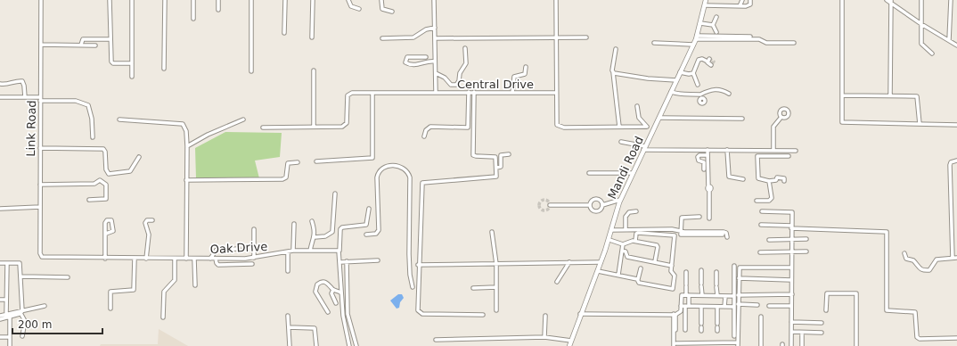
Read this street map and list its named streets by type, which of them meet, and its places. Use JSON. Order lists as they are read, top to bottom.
{
  "streets": {
    "street": [
      "Central Drive",
      "Link Road",
      "Mandi Road",
      "Oak Drive"
    ]
  },
  "crossings": [
    ["Link Road", "Oak Drive"]
  ],
  "scale_bar": "200 m"
}
